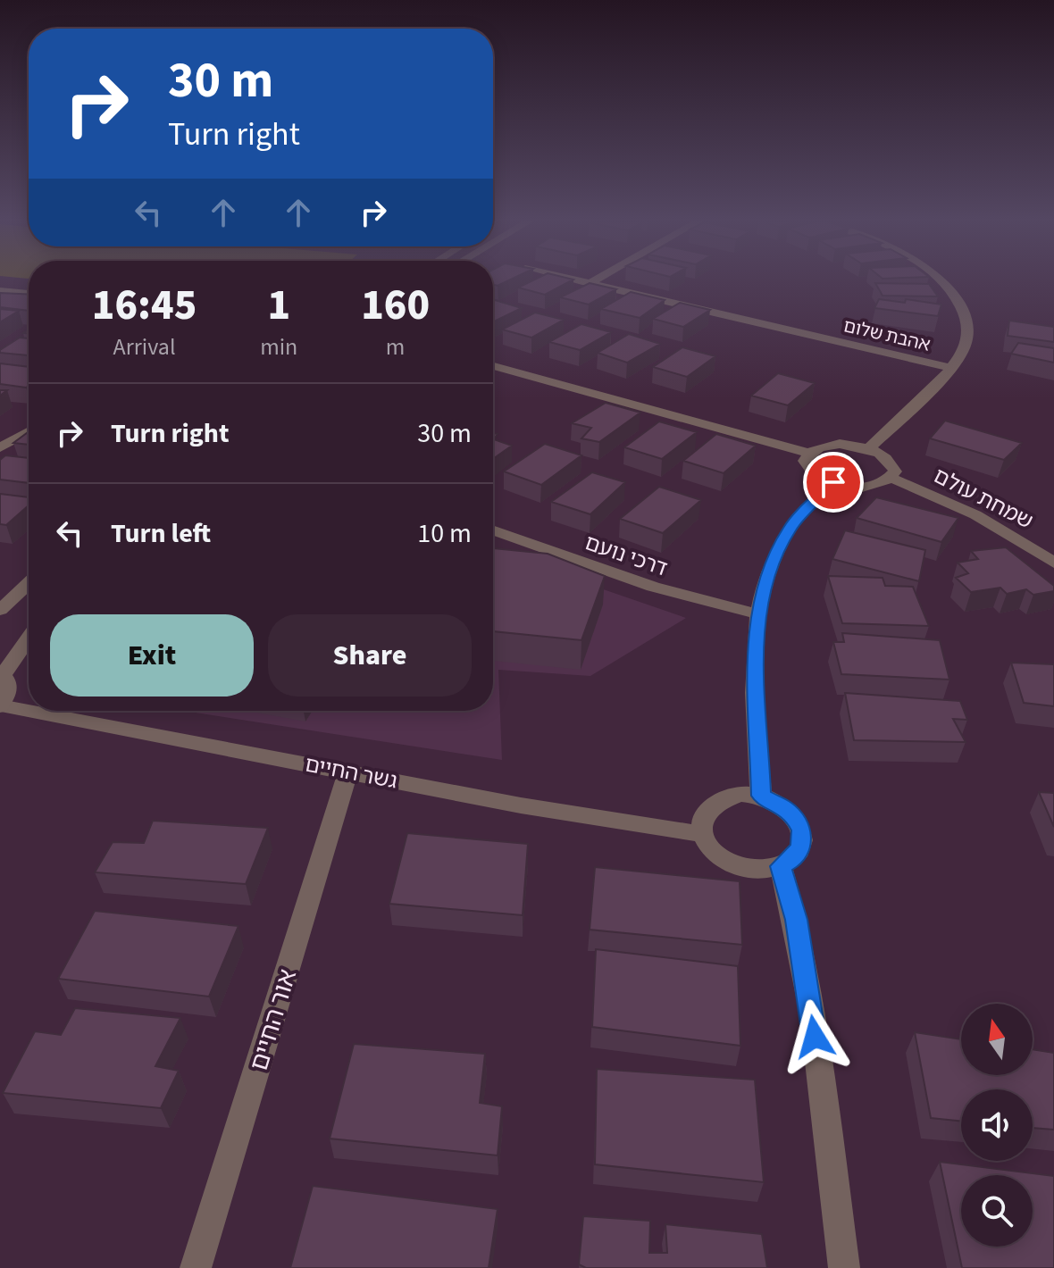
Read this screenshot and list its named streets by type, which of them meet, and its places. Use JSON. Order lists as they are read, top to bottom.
{
  "streets": {
    "street": [
      "אהבת שלום",
      "שמחת עולם",
      "דרכי נועם",
      "גשר החיים",
      "אור החיים"
    ]
  },
  "crossings": [
    ["גשר החיים", "אור החיים"]
  ],
  "north": "top",
  "page": {
    "turn": ["30 m", "Turn right"],
    "eta": [
      "16:45",
      "Arrival",
      "1",
      "min",
      "160",
      "m"
    ],
    "list": [
      {
        "name": "Turn right",
        "value": "30 m"
      },
      {
        "name": "Turn left",
        "value": "10 m"
      }
    ],
    "buttons": ["Exit", "Share"]
  }
}
